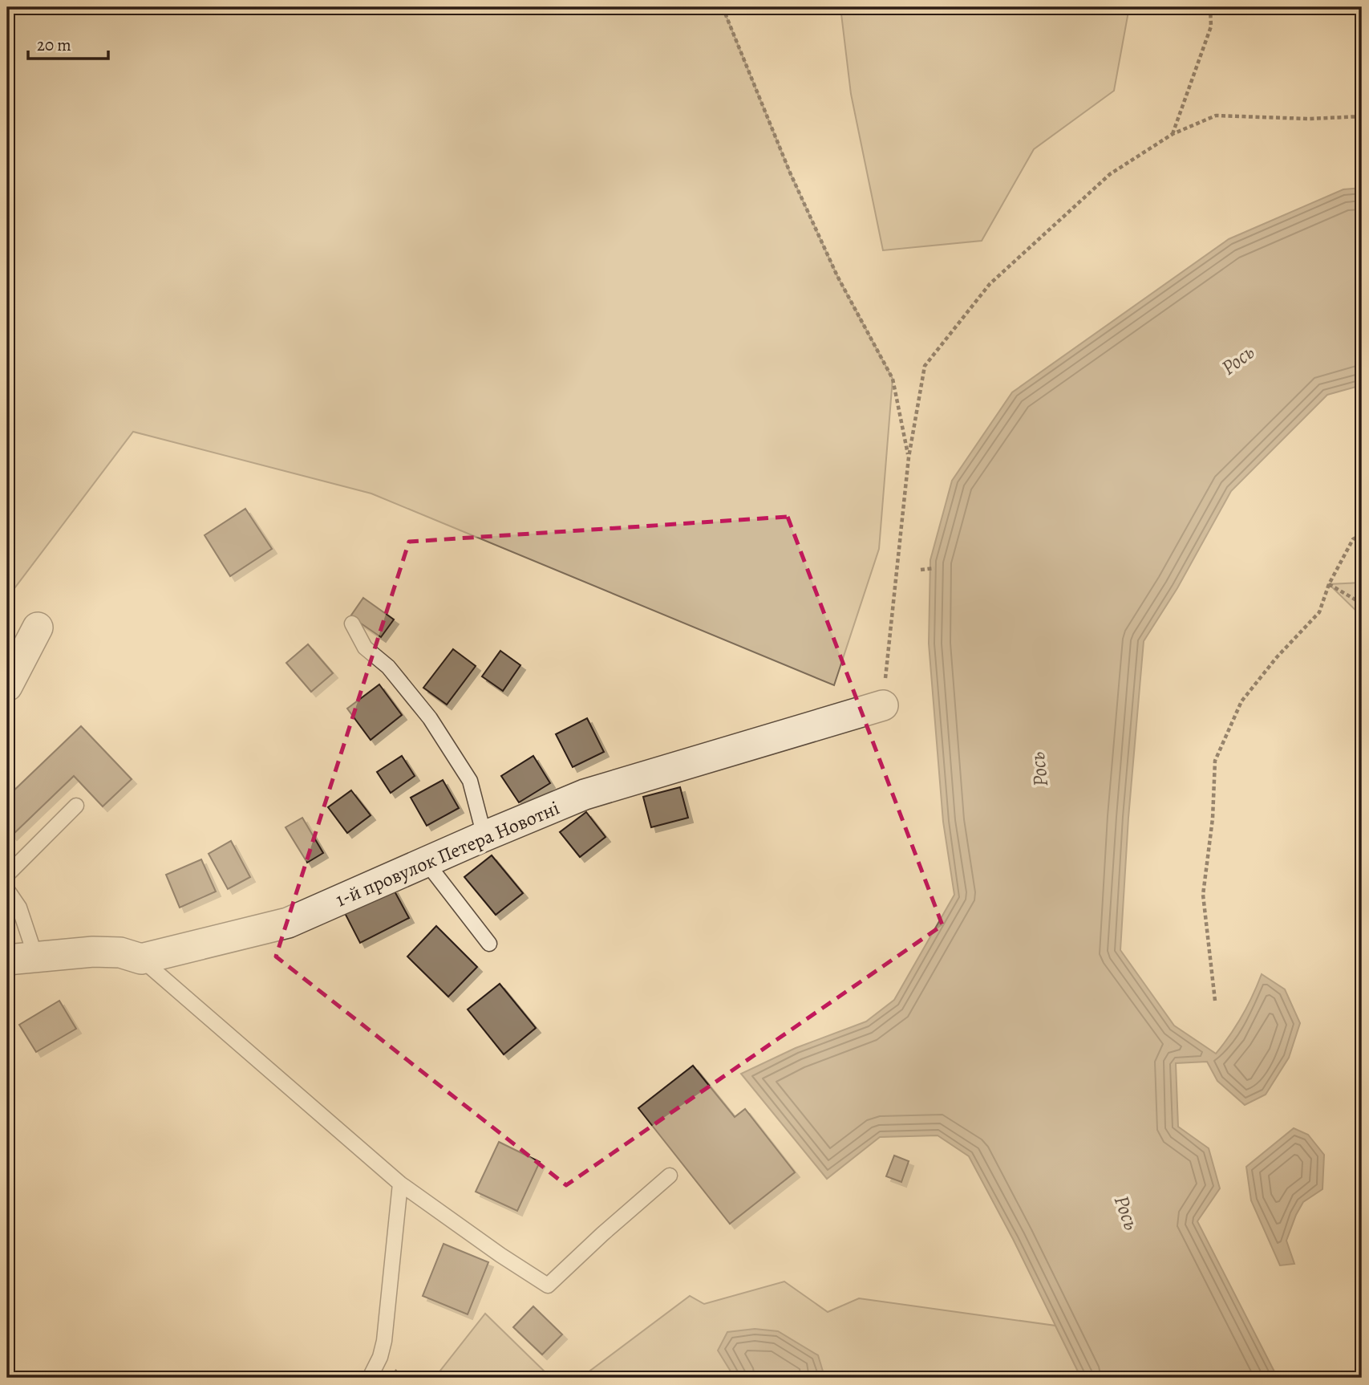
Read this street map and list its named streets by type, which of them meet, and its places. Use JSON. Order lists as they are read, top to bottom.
{
  "streets": {
    "street": ["1-й провулок Петера Новотні"]
  },
  "water": ["Рось"],
  "scale_bar": "20 m"
}
